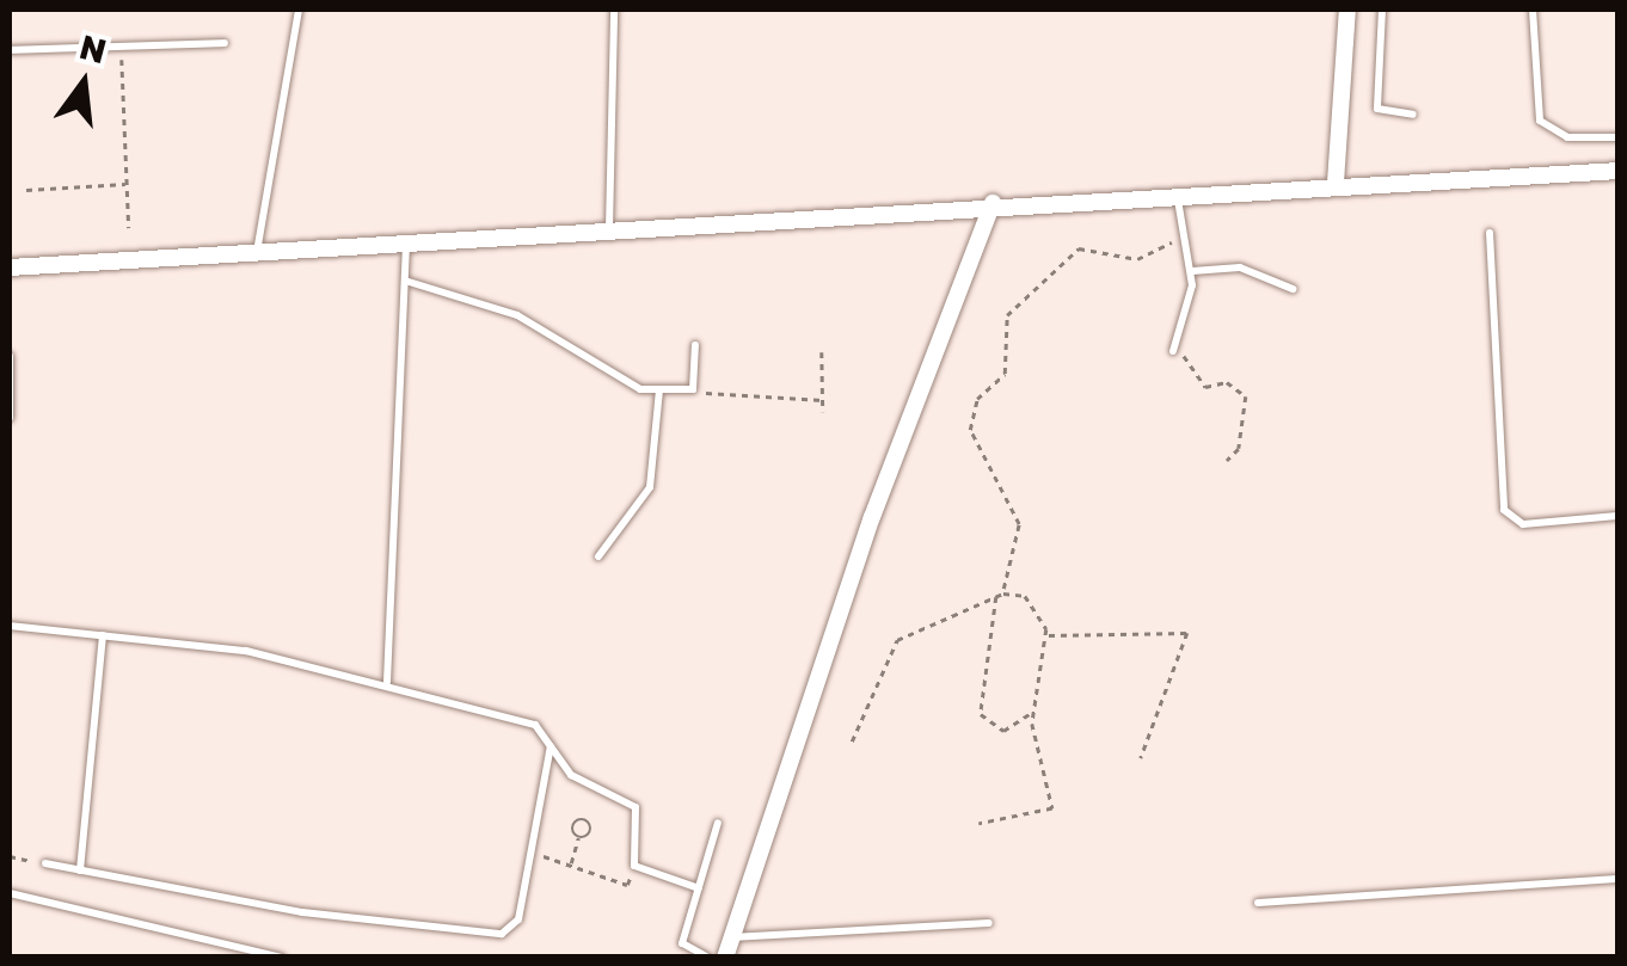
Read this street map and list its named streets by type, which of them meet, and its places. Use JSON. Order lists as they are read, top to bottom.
{
  "north": "top"
}
